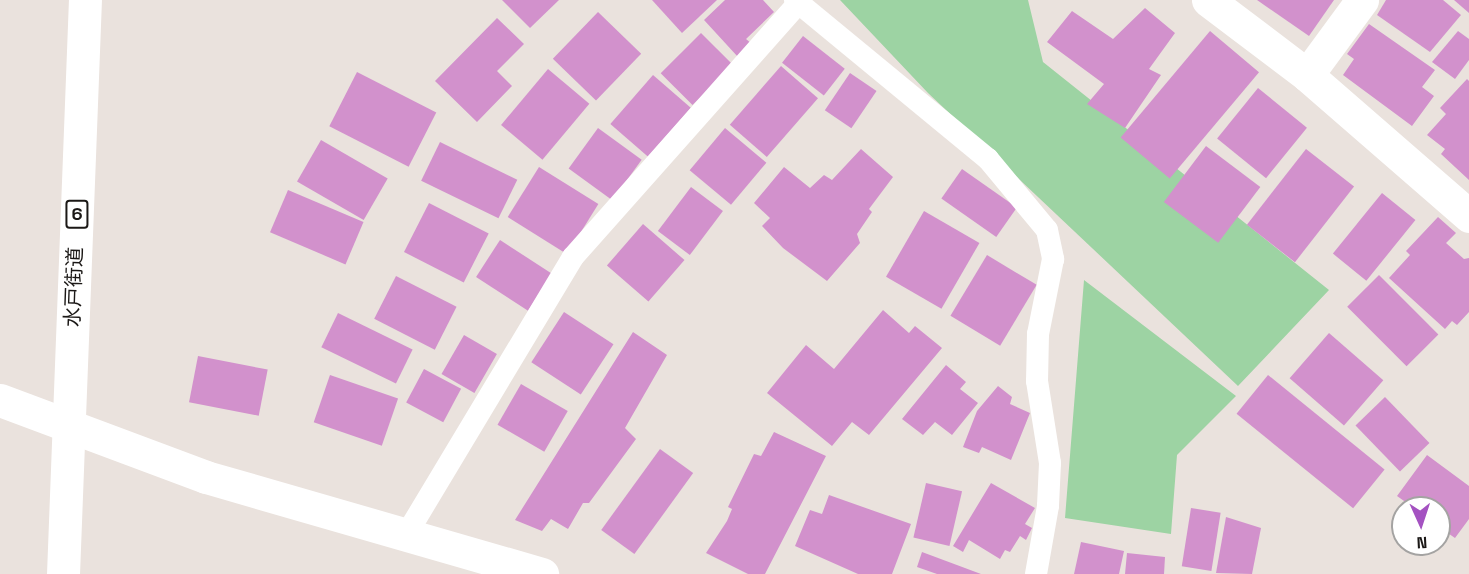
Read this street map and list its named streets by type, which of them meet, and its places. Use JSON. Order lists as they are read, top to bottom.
{
  "streets": {
    "main road": ["6", "水戸街道"]
  },
  "north": "bottom"
}
